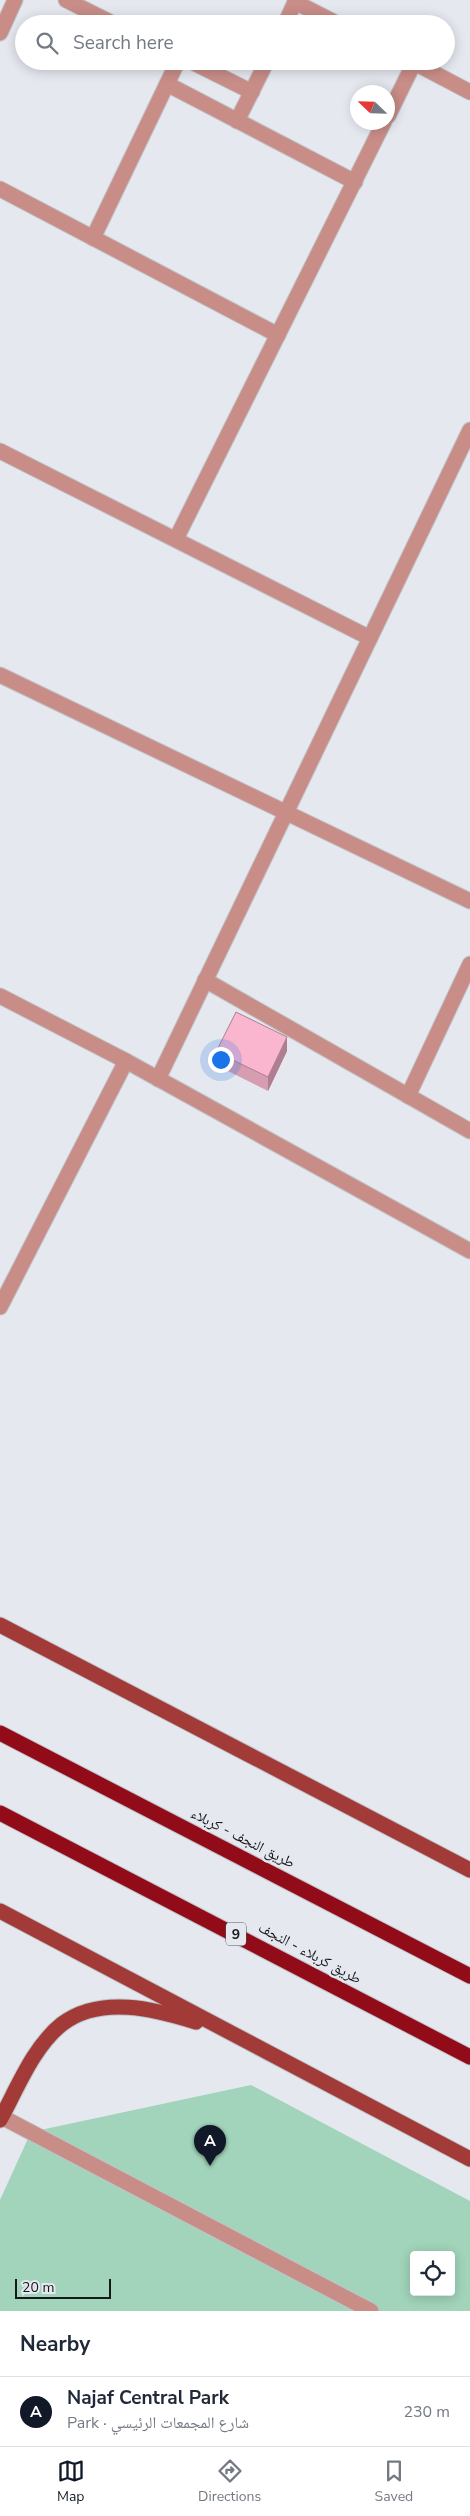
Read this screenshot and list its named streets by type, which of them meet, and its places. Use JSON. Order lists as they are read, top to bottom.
{
  "streets": {
    "highway": ["طريق النجف - کربلاء", "9", "طريق کربلاء - النجف"]
  },
  "scale_bar": "20 m",
  "north": "top left",
  "page": {
    "search": "Search here",
    "pins": "A",
    "scale": "20 m",
    "heading": "Nearby",
    "list": [
      {
        "mark": "A",
        "name": "Najaf Central Park",
        "note": "Park · شارع المجمعات الرئيسي",
        "value": "230 m"
      }
    ],
    "nav": ["Map", "Directions", "Saved"]
  }
}
